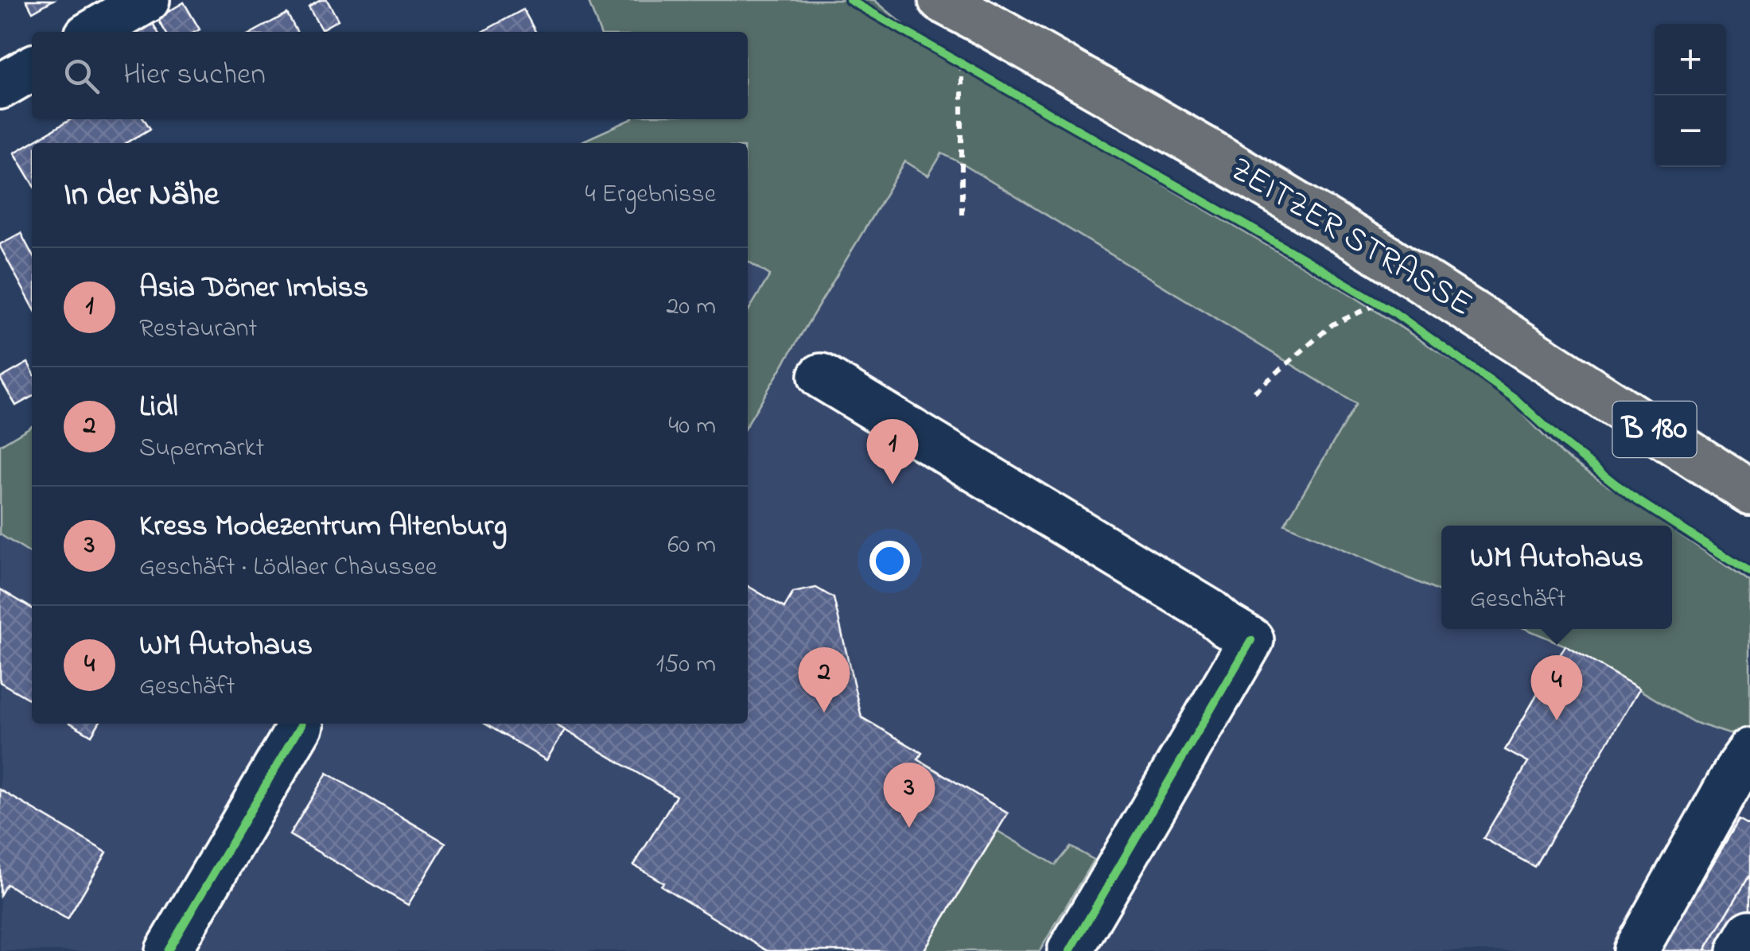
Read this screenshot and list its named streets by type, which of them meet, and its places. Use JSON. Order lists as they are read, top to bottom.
{
  "streets": {
    "main road": ["ZEITZER STRASSE", "B 180"]
  },
  "page": {
    "map_buttons": ["+", "−"],
    "search": "Hier suchen",
    "heading": ["In der Nähe", "4 Ergebnisse"],
    "list": [
      {
        "mark": "1",
        "name": "Asia Döner Imbiss",
        "note": "Restaurant",
        "value": "20 m"
      },
      {
        "mark": "2",
        "name": "Lidl",
        "note": "Supermarkt",
        "value": "40 m"
      },
      {
        "mark": "3",
        "name": "Kress Modezentrum Altenburg",
        "note": "Geschäft · Lödlaer Chaussee",
        "value": "60 m"
      },
      {
        "mark": "4",
        "name": "WM Autohaus",
        "note": "Geschäft",
        "value": "150 m"
      }
    ],
    "pins": [
      "1",
      "2",
      "4",
      "3"
    ],
    "popup": ["WM Autohaus", "Geschäft"]
  }
}
